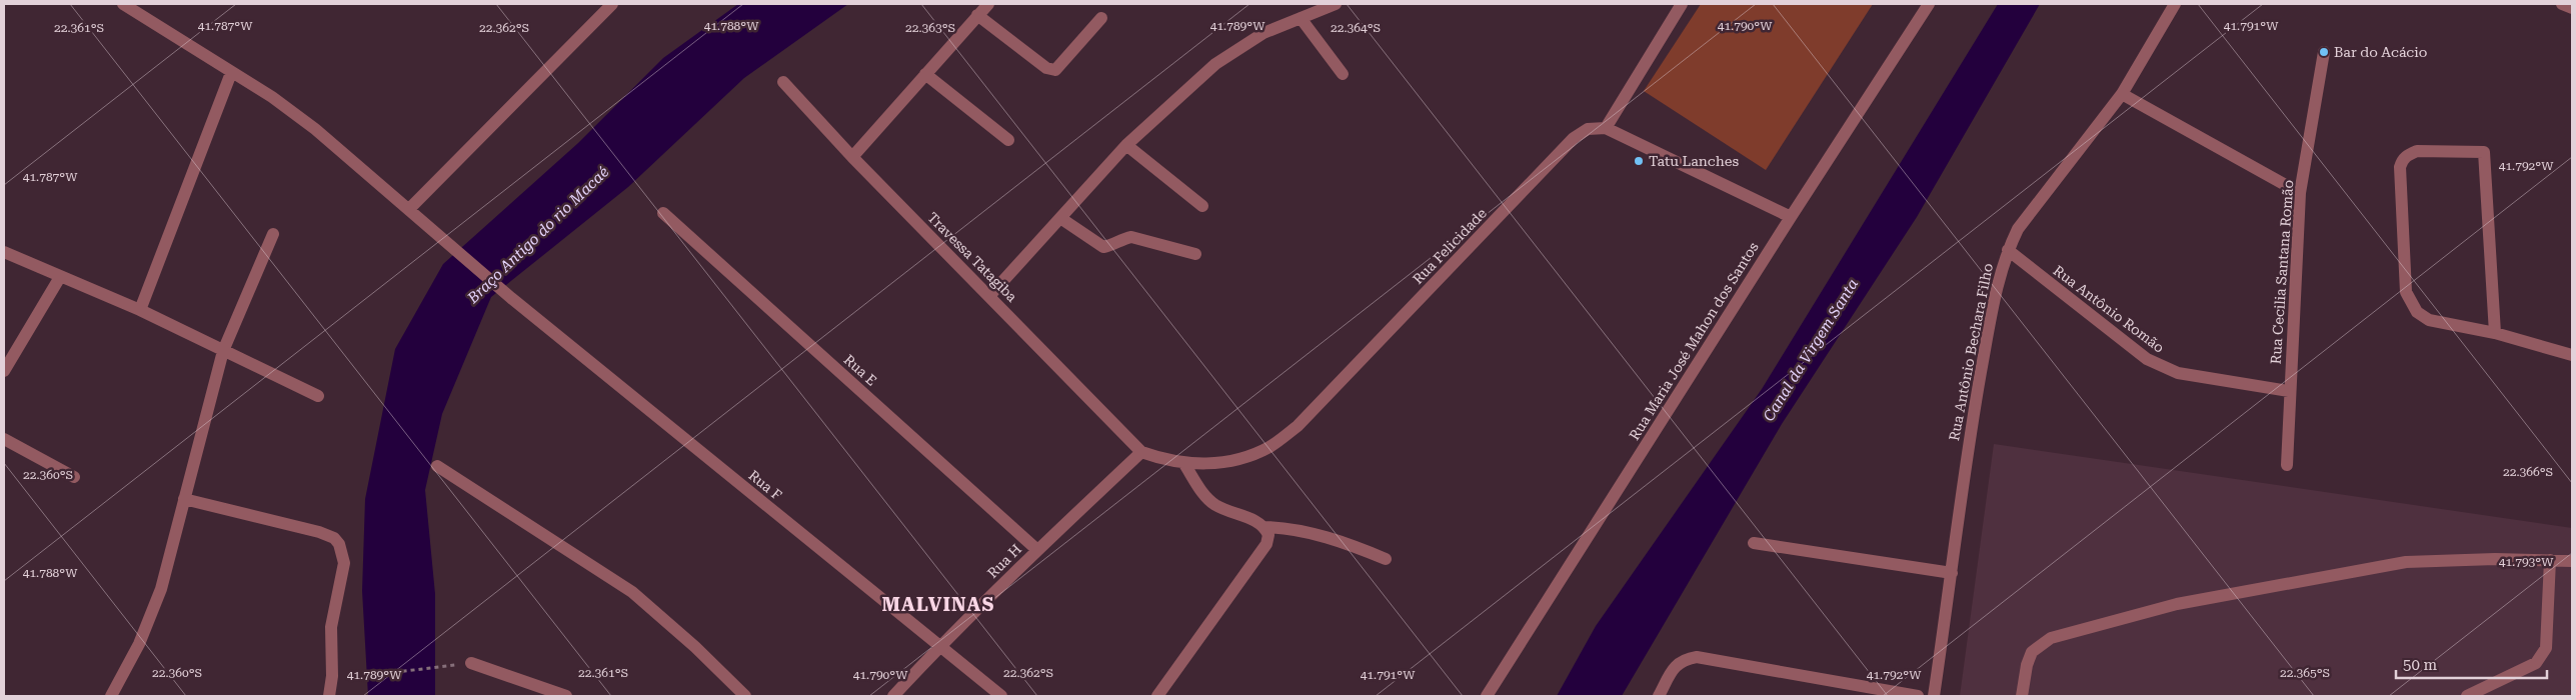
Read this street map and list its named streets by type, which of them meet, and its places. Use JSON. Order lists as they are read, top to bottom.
{
  "streets": {
    "street": [
      "Rua Felicidade",
      "Travessa Tatagiba",
      "Rua Cecilia Santana Romão",
      "Rua Antônio Romão",
      "Rua Maria José Mahon dos Santos",
      "Rua Antônio Bechara Filho",
      "Rua E",
      "Rua F",
      "Rua H"
    ]
  },
  "crossings": [
    ["Rua Felicidade", "Travessa Tatagiba"],
    ["Rua Felicidade", "Rua H"],
    ["Travessa Tatagiba", "Rua H"],
    ["Rua Cecilia Santana Romão", "Rua Antônio Romão"],
    ["Rua Antônio Romão", "Rua Antônio Bechara Filho"],
    ["Rua E", "Rua H"],
    ["Rua F", "Rua H"]
  ],
  "districts": ["MALVINAS"],
  "water": ["Braço Antigo do rio Macaé", "Canal da Virgem Santa"],
  "places": ["Bar do Acácio", "Tatu Lanches"],
  "scale_bar": "50 m",
  "coordinates": [
    "41.787°W",
    "41.788°W",
    "41.789°W",
    "41.790°W",
    "41.791°W",
    "22.361°S",
    "22.362°S",
    "22.363°S",
    "22.364°S",
    "41.792°W",
    "22.366°S",
    "22.360°S",
    "41.793°W",
    "22.365°S"
  ]
}
